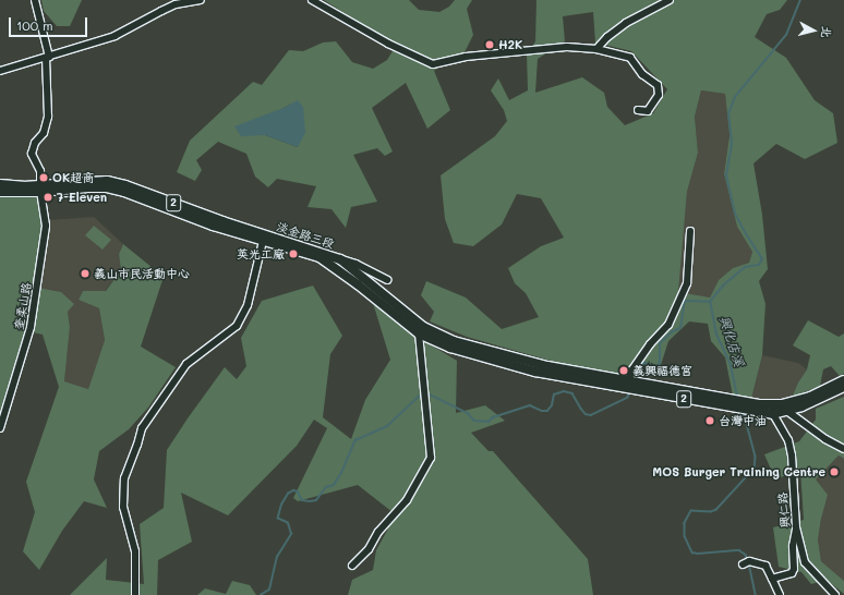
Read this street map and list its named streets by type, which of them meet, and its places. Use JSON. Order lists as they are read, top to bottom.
{
  "streets": {
    "main road": ["2", "淡金路三段"],
    "street": ["奎柔山路", "興仁路"]
  },
  "crossings": [
    ["2", "淡金路三段"],
    ["2", "興仁路"],
    ["淡金路三段", "奎柔山路"],
    ["淡金路三段", "興仁路"]
  ],
  "water": ["興化店溪"],
  "places": [
    "H2K",
    "OK超商",
    "7-Eleven",
    "英光工廠",
    "義山市民活動中心",
    "義興福德宮",
    "台灣中油",
    "MOS Burger Training Centre"
  ],
  "scale_bar": "100 m",
  "north": "right"
}
